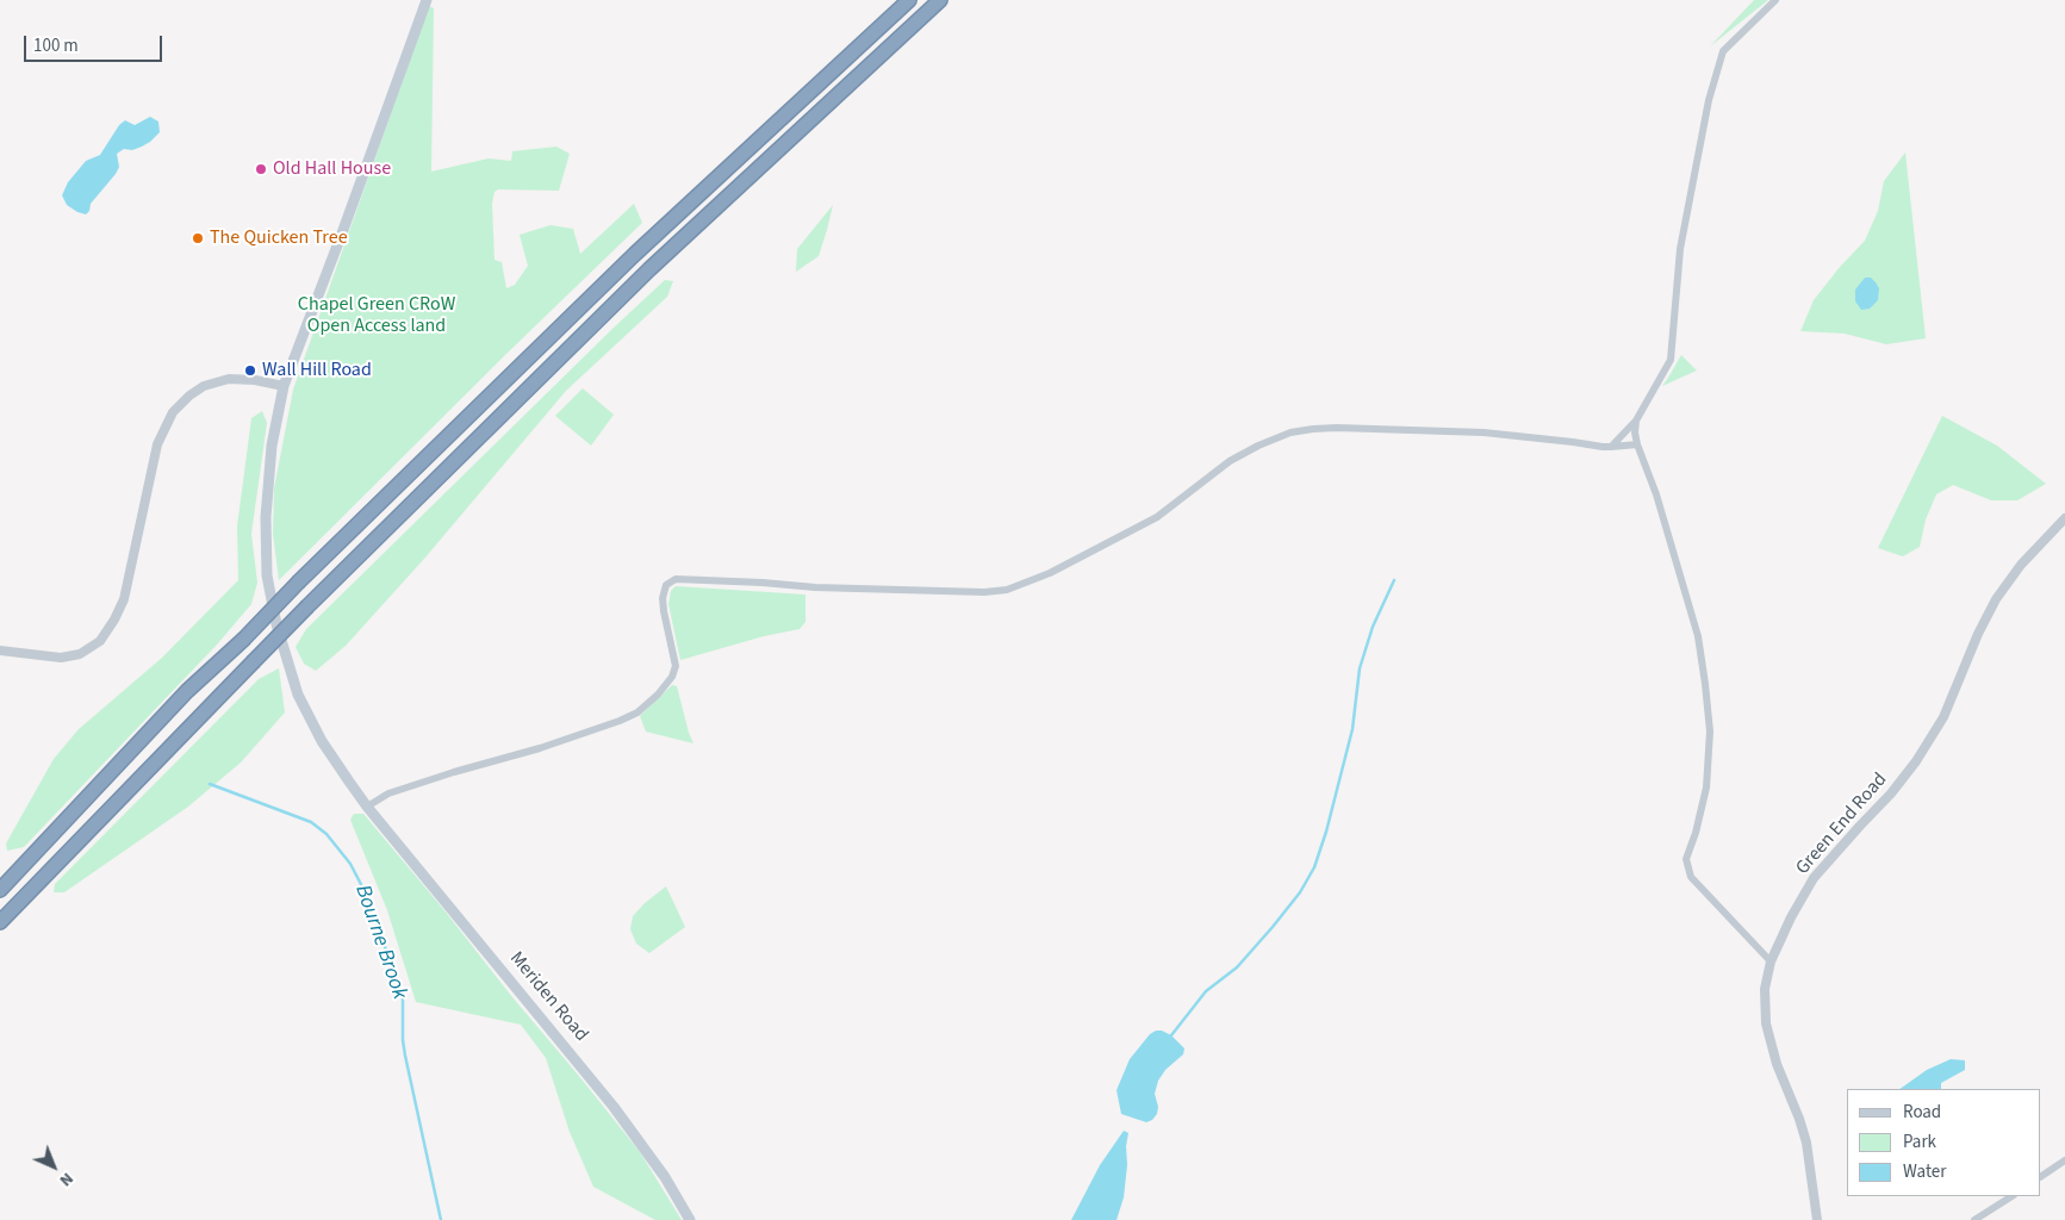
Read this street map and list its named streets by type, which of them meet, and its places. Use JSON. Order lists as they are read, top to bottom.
{
  "streets": {
    "main road": ["Meriden Road"],
    "street": ["Green End Road"]
  },
  "water": ["Bourne Brook"],
  "parks": ["Chapel Green CRoW Open Access land"],
  "places": ["Old Hall House", "The Quicken Tree", "Wall Hill Road"],
  "legend": ["Road", "Park", "Water"],
  "scale_bar": "100 m",
  "north": "bottom right"
}
